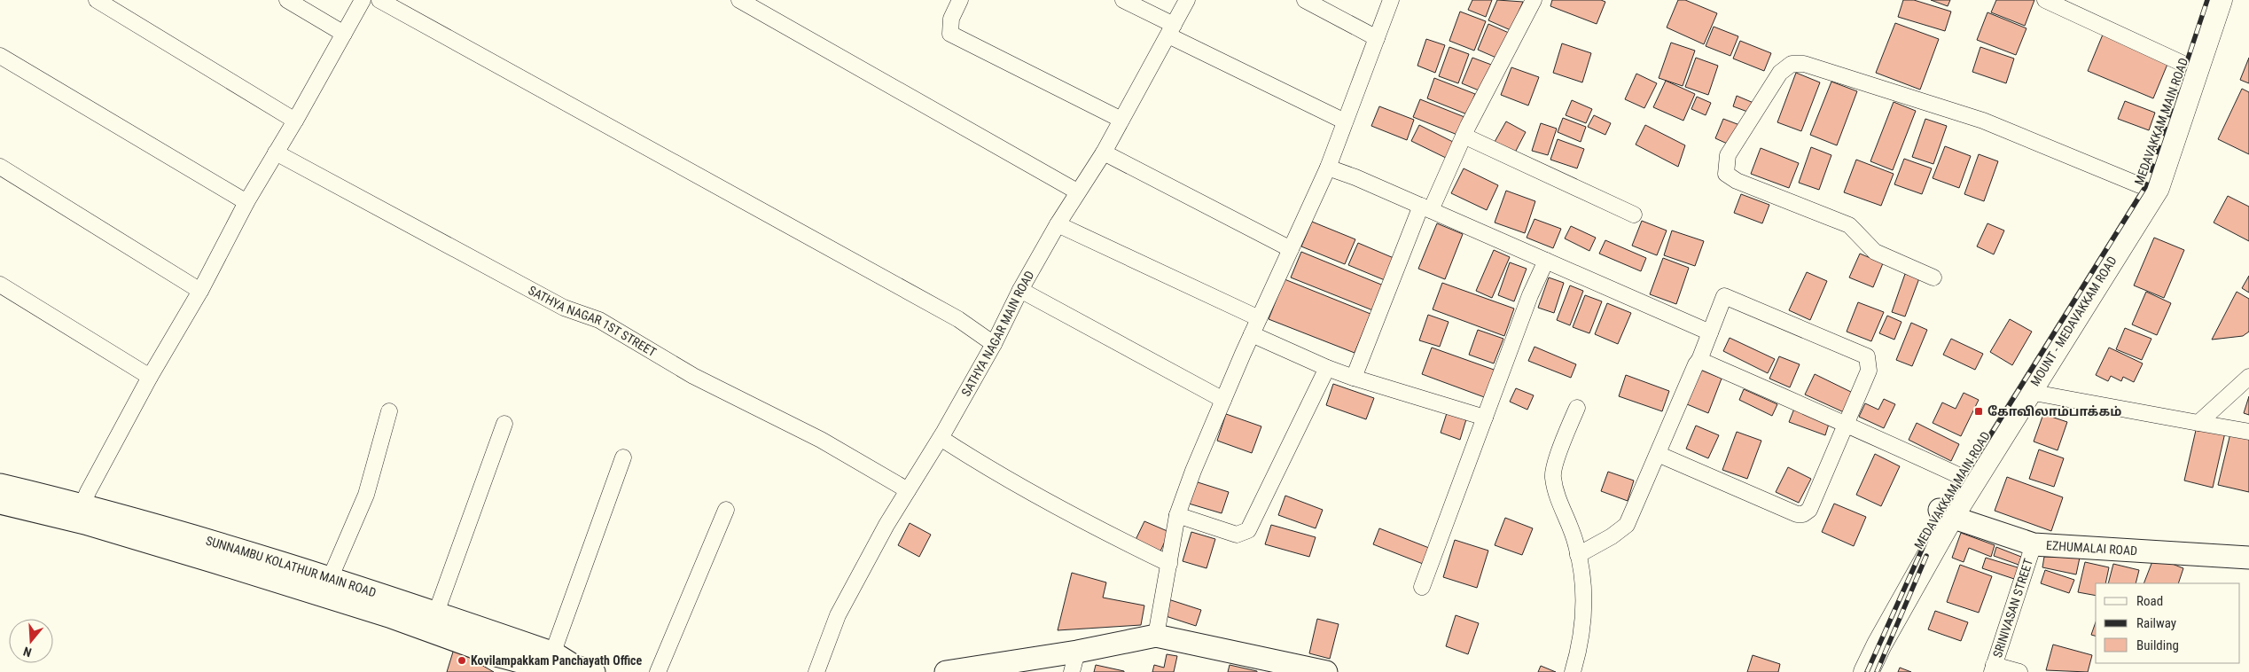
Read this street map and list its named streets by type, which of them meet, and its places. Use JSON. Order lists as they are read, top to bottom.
{
  "streets": {
    "main road": ["MEDAVAKKAM MAIN ROAD", "MOUNT - MEDAVAKKAM ROAD"],
    "street": [
      "SATHYA NAGAR 1ST STREET",
      "SATHYA NAGAR MAIN ROAD",
      "EZHUMALAI ROAD",
      "SUNNAMBU KOLATHUR MAIN ROAD",
      "SRINIVASAN STREET"
    ]
  },
  "crossings": [
    ["MEDAVAKKAM MAIN ROAD", "MOUNT - MEDAVAKKAM ROAD"],
    ["MEDAVAKKAM MAIN ROAD", "EZHUMALAI ROAD"],
    ["SATHYA NAGAR 1ST STREET", "SATHYA NAGAR MAIN ROAD"],
    ["MOUNT - MEDAVAKKAM ROAD", "EZHUMALAI ROAD"],
    ["EZHUMALAI ROAD", "SRINIVASAN STREET"]
  ],
  "places": {
    "transit": ["கோவிலாம்பாக்கம்"],
    "other": ["Kovilampakkam Panchayath Office"]
  },
  "legend": ["Road", "Railway", "Building"],
  "north": "bottom"
}
